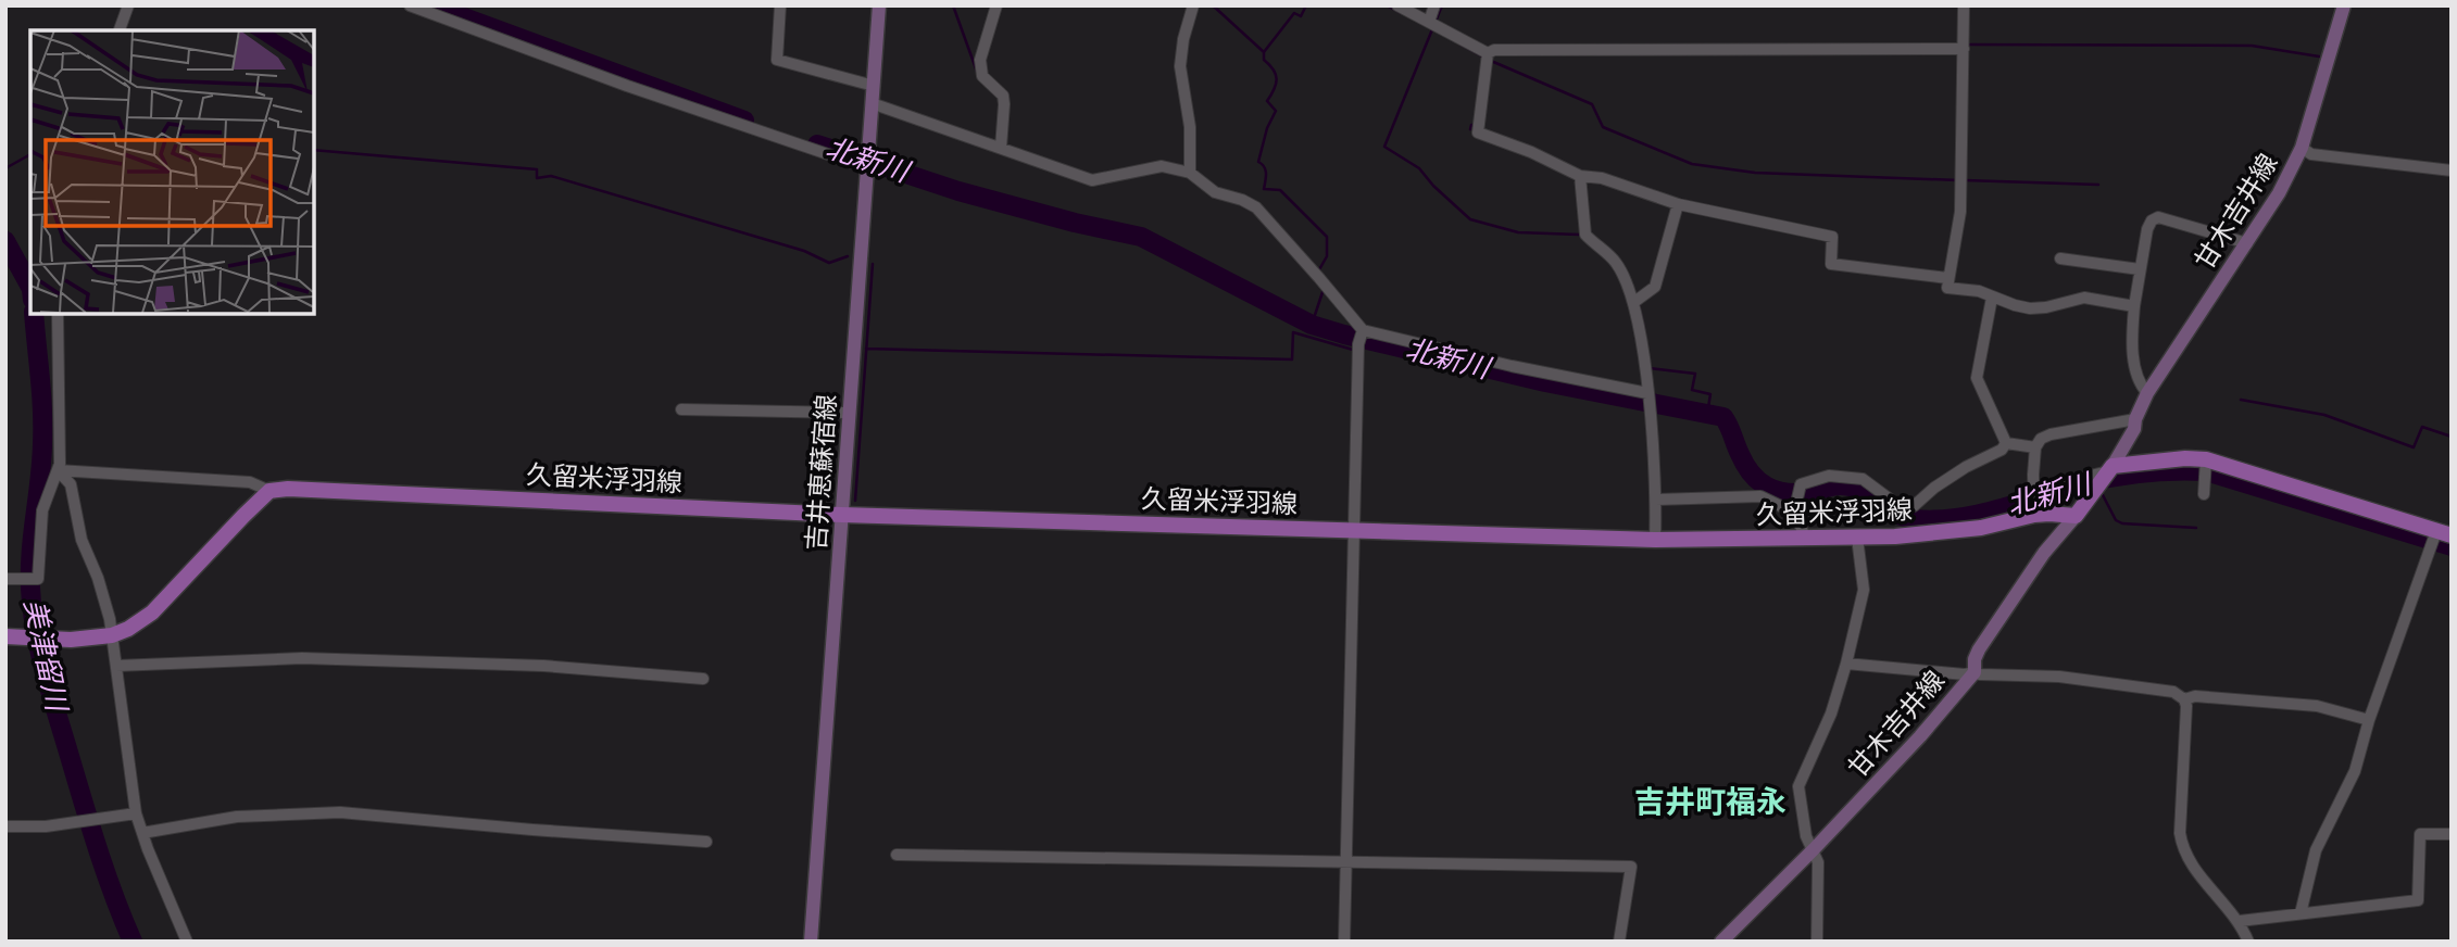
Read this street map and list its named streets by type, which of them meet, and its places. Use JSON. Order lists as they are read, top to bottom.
{
  "streets": {
    "main road": ["甘木吉井線", "吉井恵蘇宿線", "久留米浮羽線"]
  },
  "crossings": [
    ["甘木吉井線", "久留米浮羽線"],
    ["吉井恵蘇宿線", "久留米浮羽線"]
  ],
  "districts": ["吉井町福永"],
  "water": ["北新川", "美津留川"]
}
